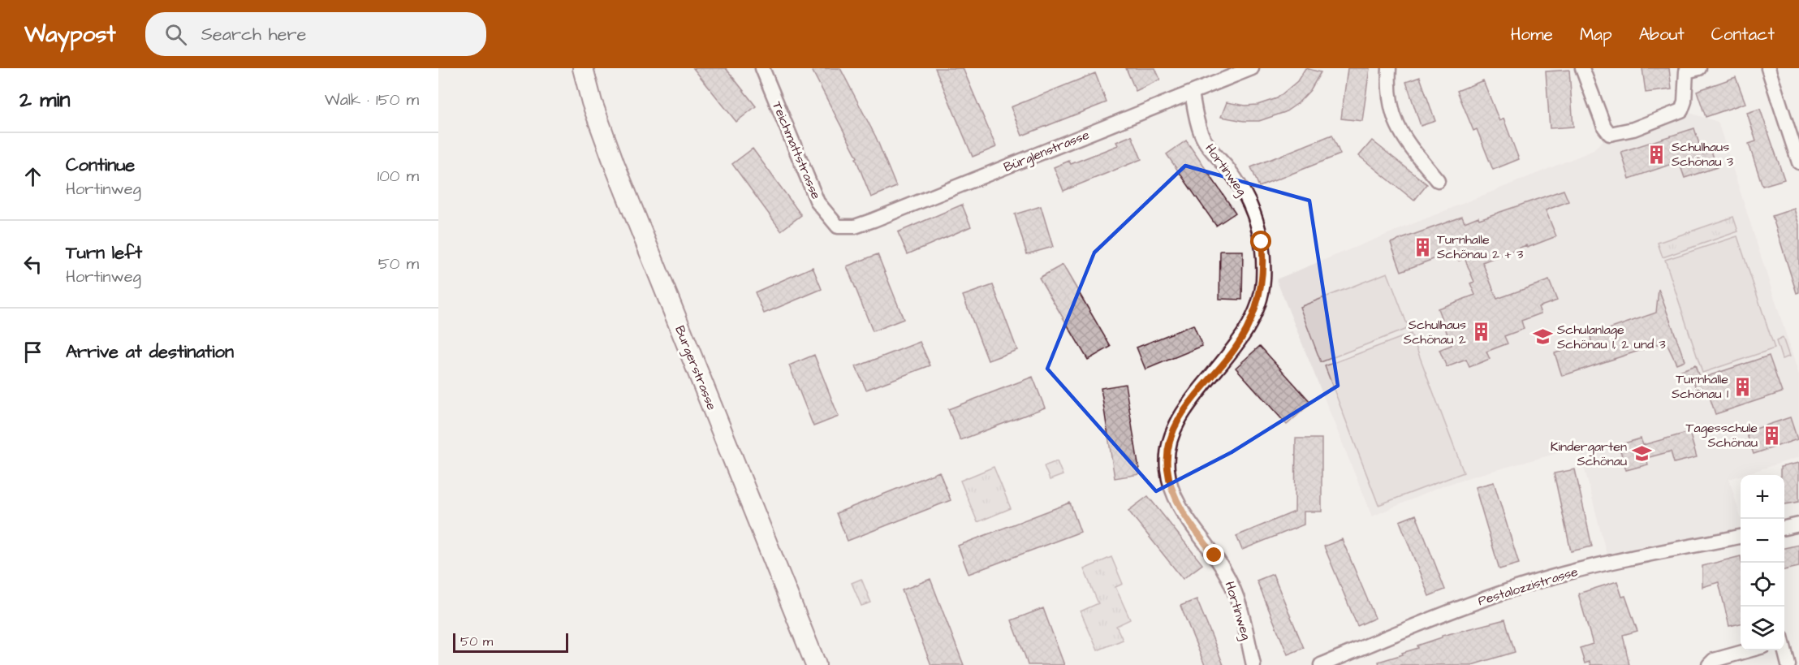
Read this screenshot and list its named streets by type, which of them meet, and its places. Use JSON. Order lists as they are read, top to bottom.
{
  "streets": {
    "main road": ["Burgerstrasse"],
    "street": [
      "Teichmattstrasse",
      "Bürglenstrasse",
      "Hortinweg",
      "Pestalozzistrasse"
    ]
  },
  "crossings": [
    ["Teichmattstrasse", "Bürglenstrasse"],
    ["Bürglenstrasse", "Hortinweg"]
  ],
  "places": {
    "building": [
      "Schulhaus Schönau 3",
      "Turnhalle Schönau 2 + 3",
      "Schulhaus Schönau 2",
      "Turnhalle Schönau 1",
      "Tagesschule Schönau"
    ],
    "school or university": ["Schulanlage Schönau 1, 2 und 3", "Kindergarten Schönau"]
  },
  "scale_bar": "50 m",
  "page": {
    "header": "Waypost",
    "search": "Search here",
    "nav": [
      "Home",
      "Map",
      "About",
      "Contact"
    ],
    "heading": ["2 min", "Walk · 150 m"],
    "list": [
      ["Continue", "Hortinweg", "100 m"],
      ["Turn left", "Hortinweg", "50 m"],
      "Arrive at destination"
    ],
    "map_buttons": ["+", "−"],
    "scale": "50 m"
  }
}
